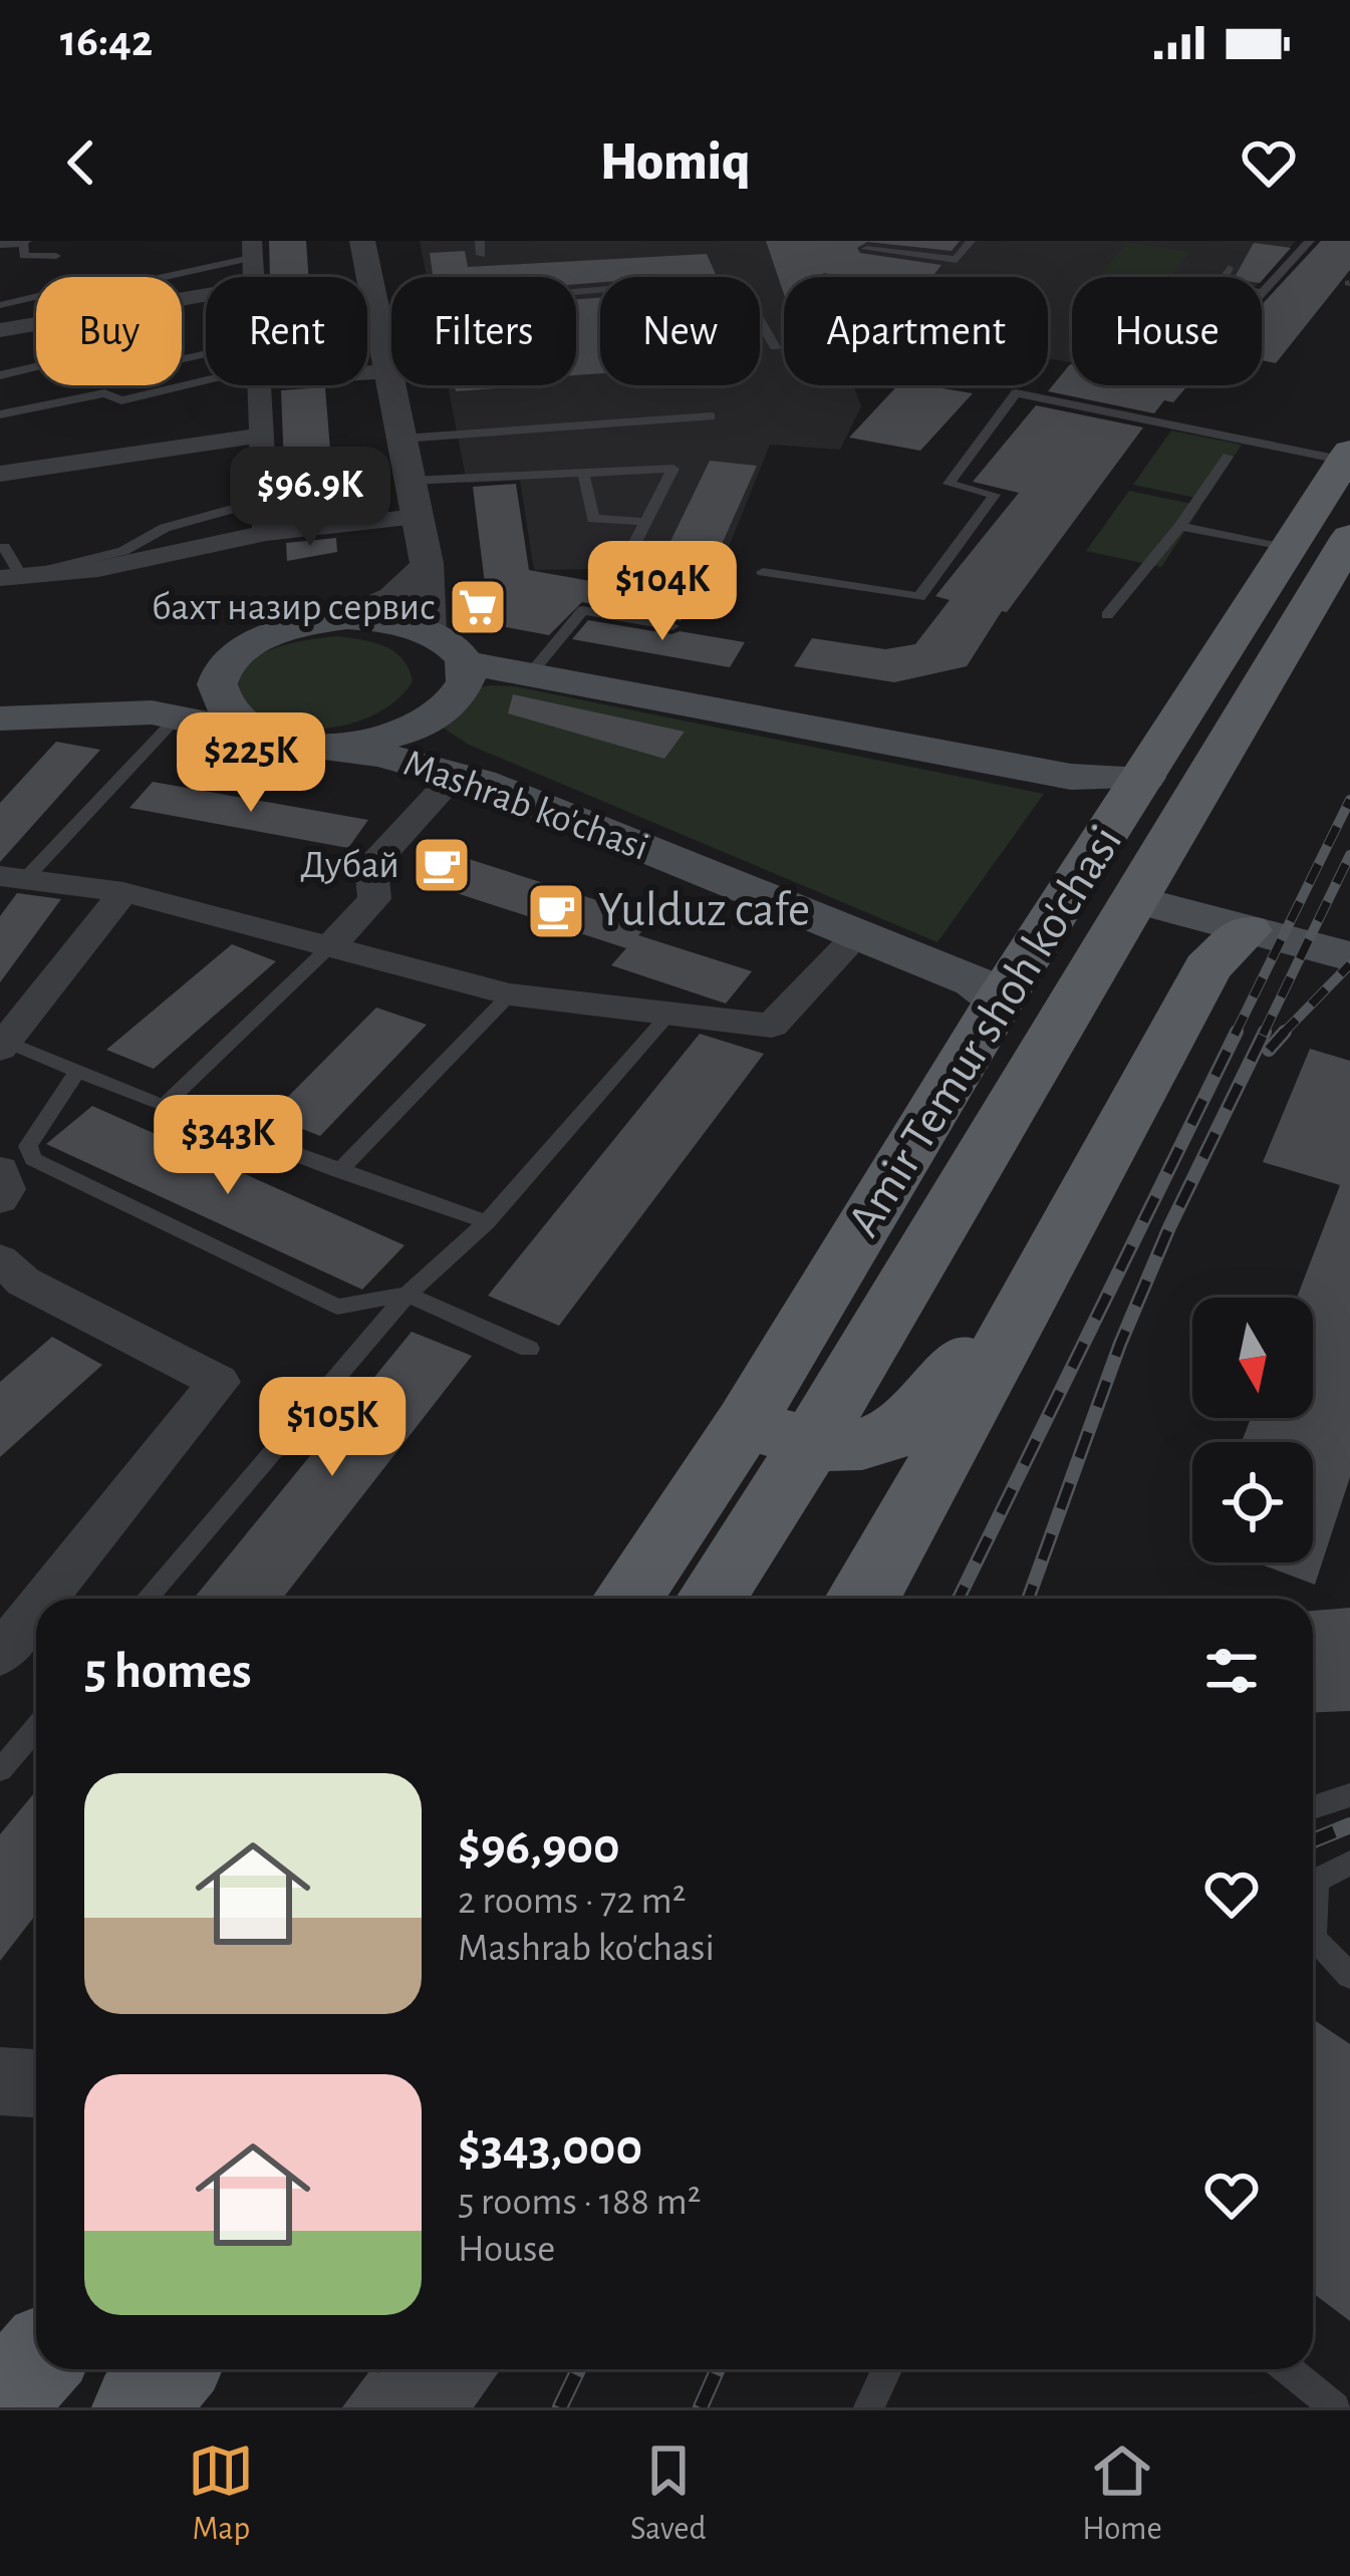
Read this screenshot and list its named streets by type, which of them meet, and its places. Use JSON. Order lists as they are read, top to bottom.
{
  "streets": {
    "main road": ["Mashrab ko'chasi", "Amir Temur shoh ko'chasi"]
  },
  "crossings": [
    ["Mashrab ko'chasi", "Amir Temur shoh ko'chasi"]
  ],
  "places": {
    "supermarket": ["бахт назир сервис"],
    "cafe": ["Дубай", "Yulduz cafe"]
  },
  "north": "bottom",
  "page": {
    "status": "16:42",
    "header": "Homiq",
    "chip": [
      "Buy",
      "Rent",
      "Filters",
      "New",
      "Apartment",
      "House"
    ],
    "price": [
      "$96.9K",
      "$104K",
      "$225K",
      "$343K",
      "$105K"
    ],
    "heading": "5 homes",
    "list": [
      {
        "name": "$96,900",
        "note": "2 rooms · 72 m² · Mashrab ko'chasi"
      },
      {
        "name": "$343,000",
        "note": "5 rooms · 188 m² · House"
      }
    ],
    "tabs": ["Map", "Saved", "Home"]
  }
}
